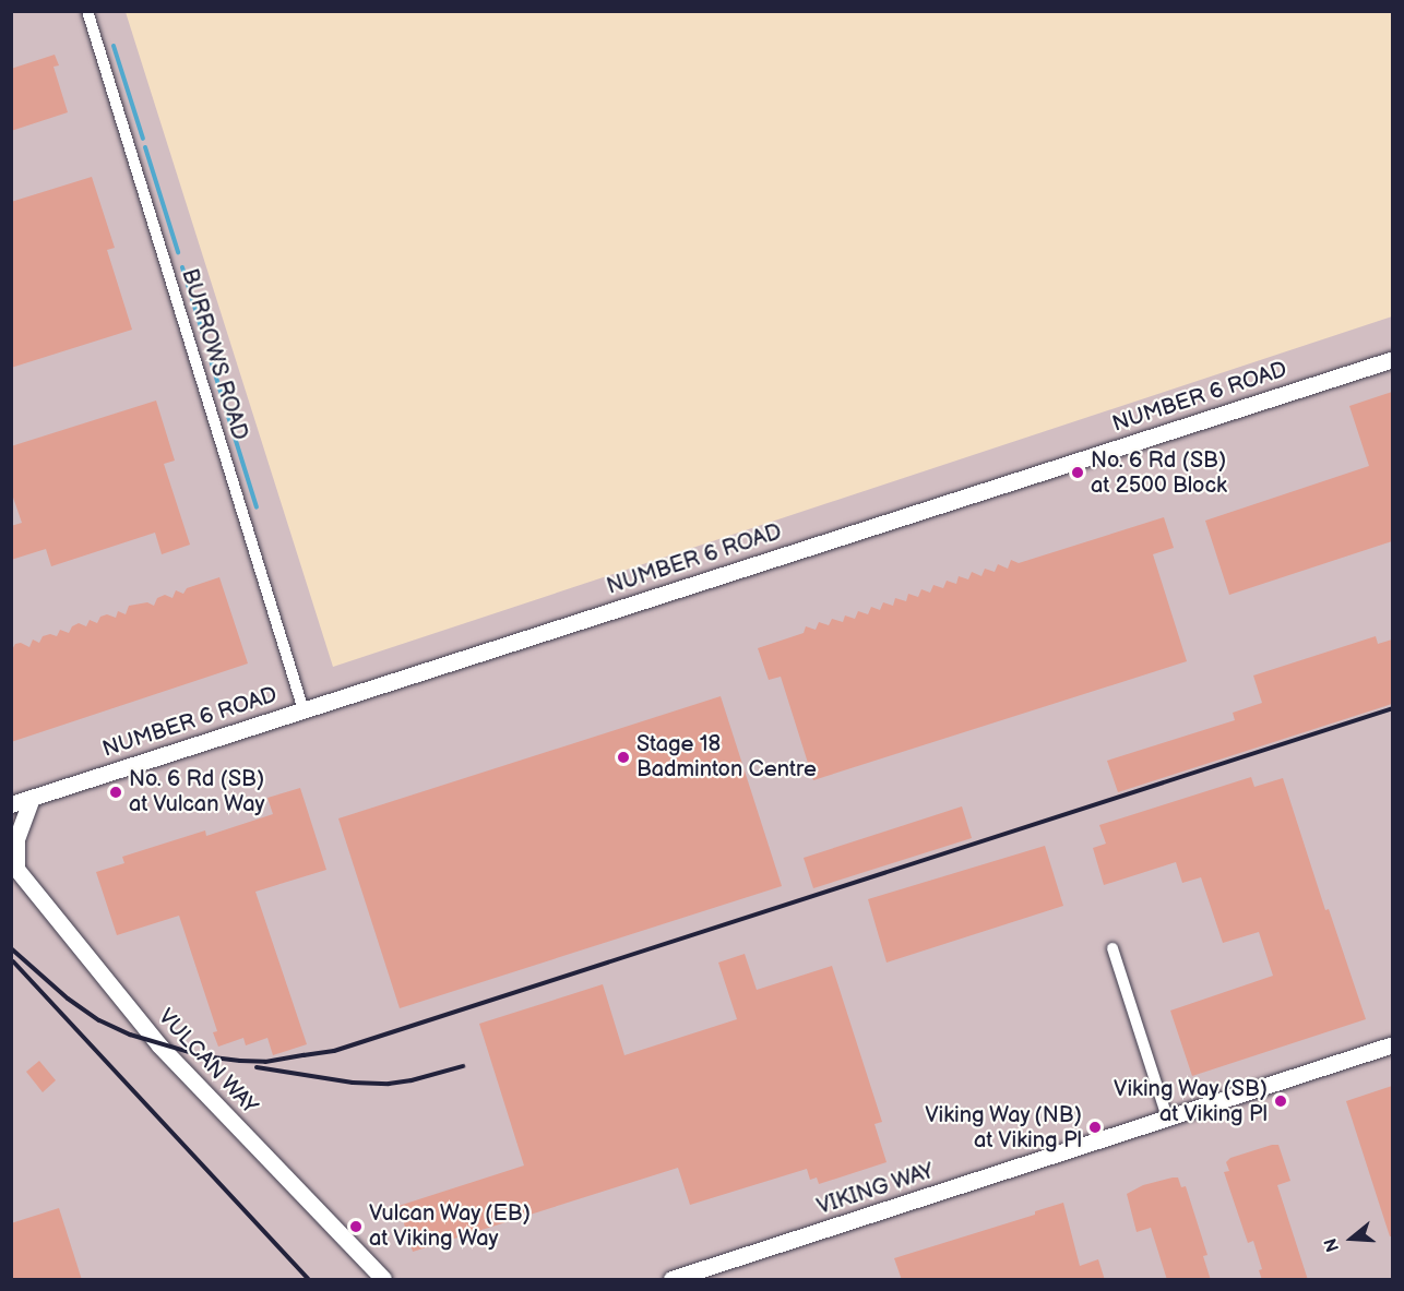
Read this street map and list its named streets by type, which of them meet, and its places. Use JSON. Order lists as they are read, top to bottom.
{
  "streets": {
    "street": [
      "BURROWS ROAD",
      "NUMBER 6 ROAD",
      "VULCAN WAY",
      "VIKING WAY"
    ]
  },
  "crossings": [
    ["BURROWS ROAD", "NUMBER 6 ROAD"]
  ],
  "places": [
    "No. 6 Rd (SB) at 2500 Block",
    "Stage 18 Badminton Centre",
    "No. 6 Rd (SB) at Vulcan Way",
    "Viking Way (SB) at Viking Pl",
    "Viking Way (NB) at Viking Pl",
    "Vulcan Way (EB) at Viking Way"
  ],
  "north": "left"
}
